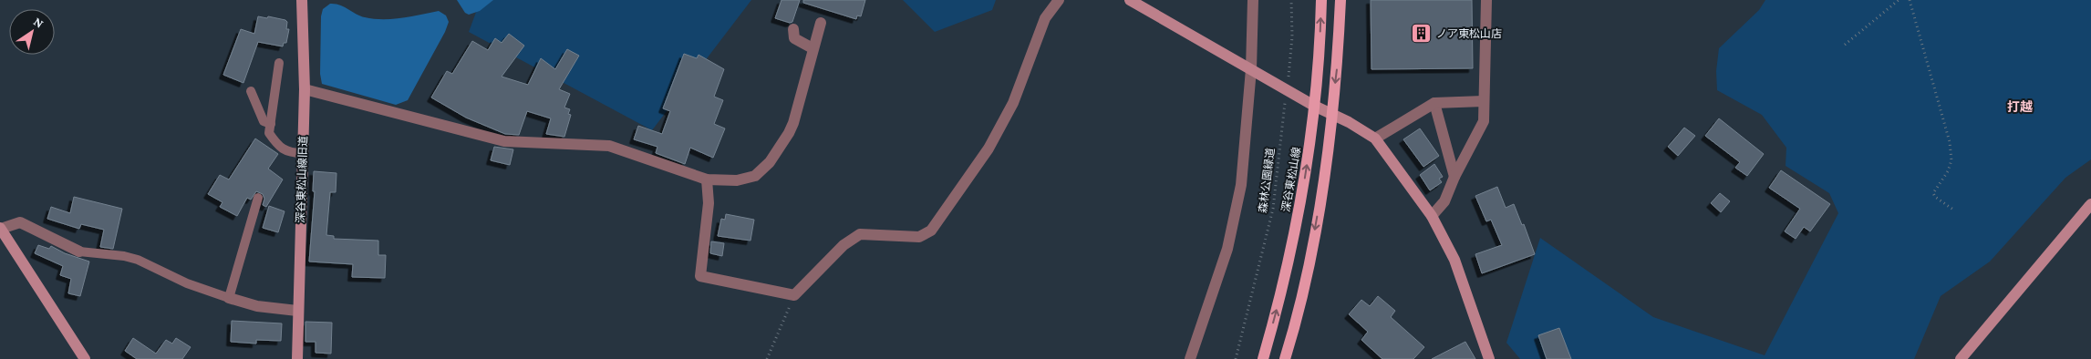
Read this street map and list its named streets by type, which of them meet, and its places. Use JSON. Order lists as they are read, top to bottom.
{
  "streets": {
    "main road": ["深谷東松山線"],
    "street": ["深谷東松山線旧道"],
    "path": ["森林公園緑道"]
  },
  "districts": ["打越"],
  "places": {
    "building": ["ノア東松山店"]
  },
  "north": "top right"
}
